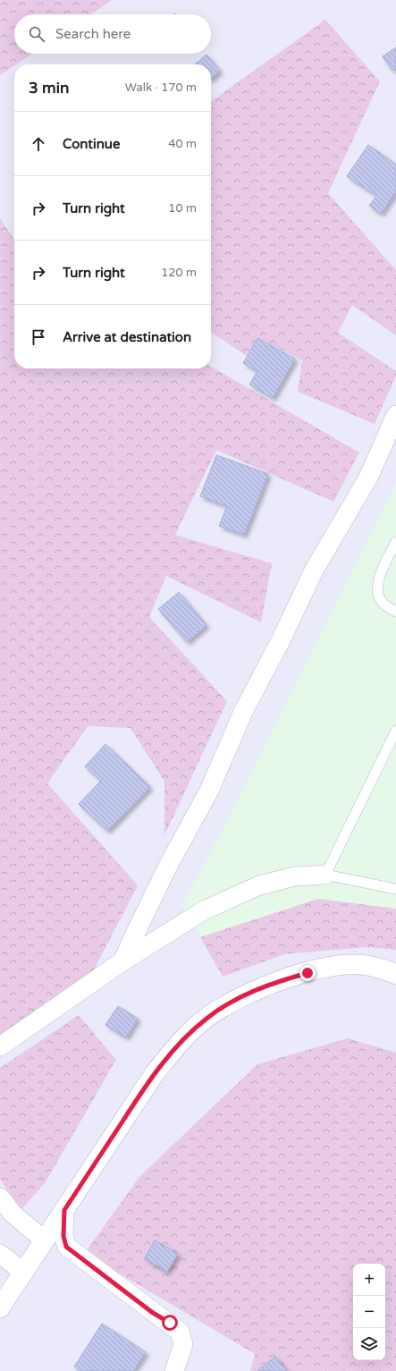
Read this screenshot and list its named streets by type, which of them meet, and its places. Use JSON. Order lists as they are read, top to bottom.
{
  "page": {
    "search": "Search here",
    "heading": ["3 min", "Walk · 170 m"],
    "list": [
      ["Continue", "40 m"],
      ["Turn right", "10 m"],
      ["Turn right", "120 m"],
      "Arrive at destination"
    ],
    "map_buttons": ["+", "−"]
  }
}
